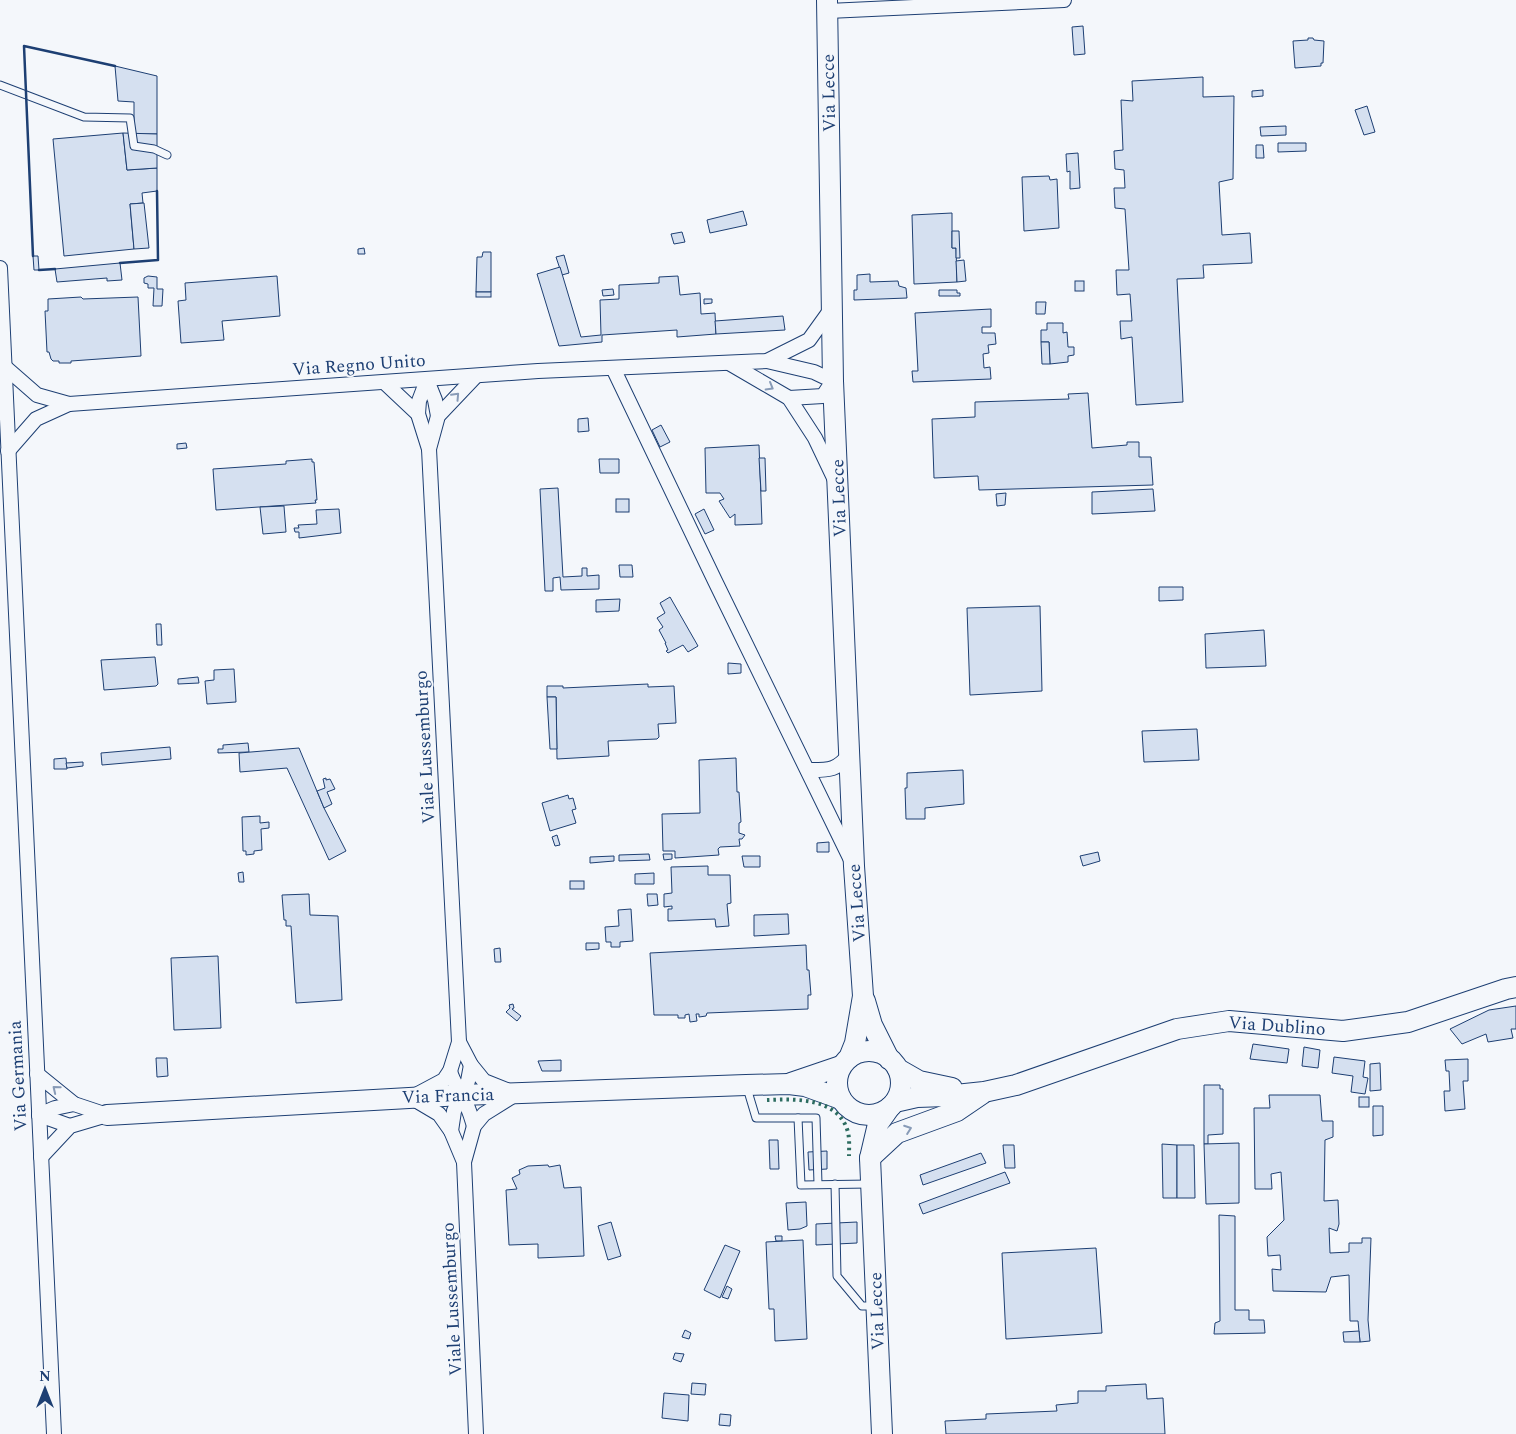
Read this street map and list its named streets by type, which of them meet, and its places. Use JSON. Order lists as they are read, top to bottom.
{
  "streets": {
    "main road": ["Via Lecce", "Via Dublino", "Via Francia"],
    "street": ["Via Regno Unito", "Viale Lussemburgo", "Via Germania"]
  },
  "crossings": [
    ["Via Lecce", "Via Dublino"],
    ["Via Regno Unito", "Via Germania"]
  ],
  "north": "top"
}
